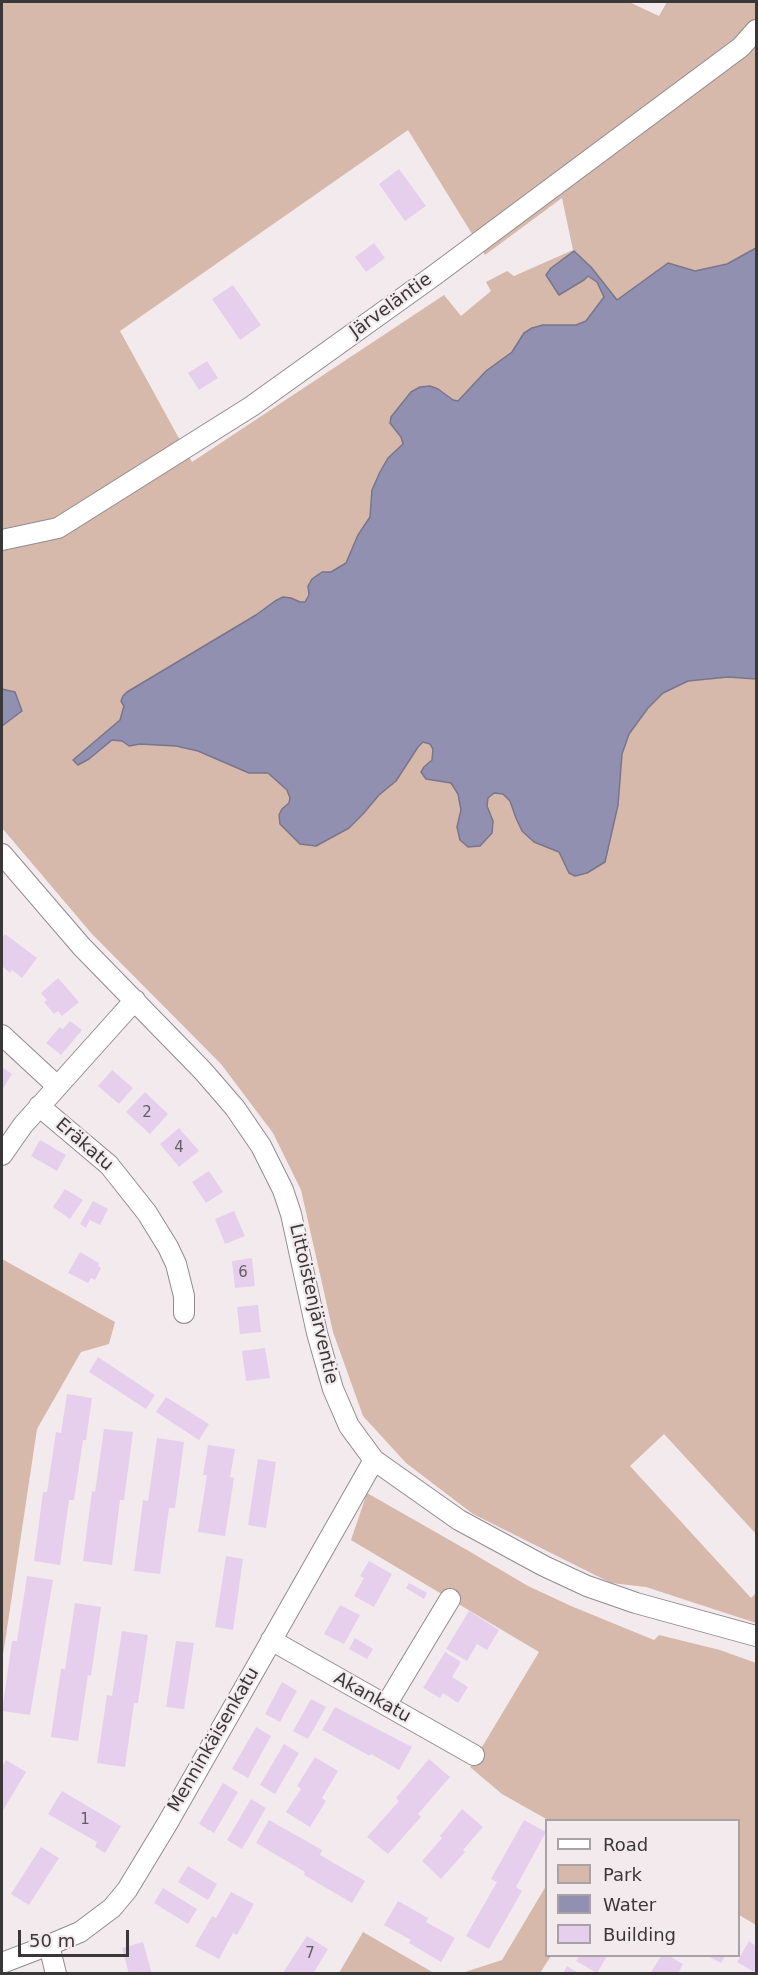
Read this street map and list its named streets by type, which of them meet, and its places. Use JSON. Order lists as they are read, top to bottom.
{
  "streets": {
    "street": [
      "Järveläntie",
      "Eräkatu",
      "Littoistenjärventie",
      "Akankatu",
      "Menninkäisenkatu"
    ]
  },
  "crossings": [
    ["Eräkatu", "Littoistenjärventie"],
    ["Littoistenjärventie", "Menninkäisenkatu"],
    ["Akankatu", "Menninkäisenkatu"]
  ],
  "house_numbers": [
    "2",
    "4",
    "6",
    "1",
    "7"
  ],
  "legend": [
    "Road",
    "Park",
    "Water",
    "Building"
  ],
  "scale_bar": "50 m"
}
